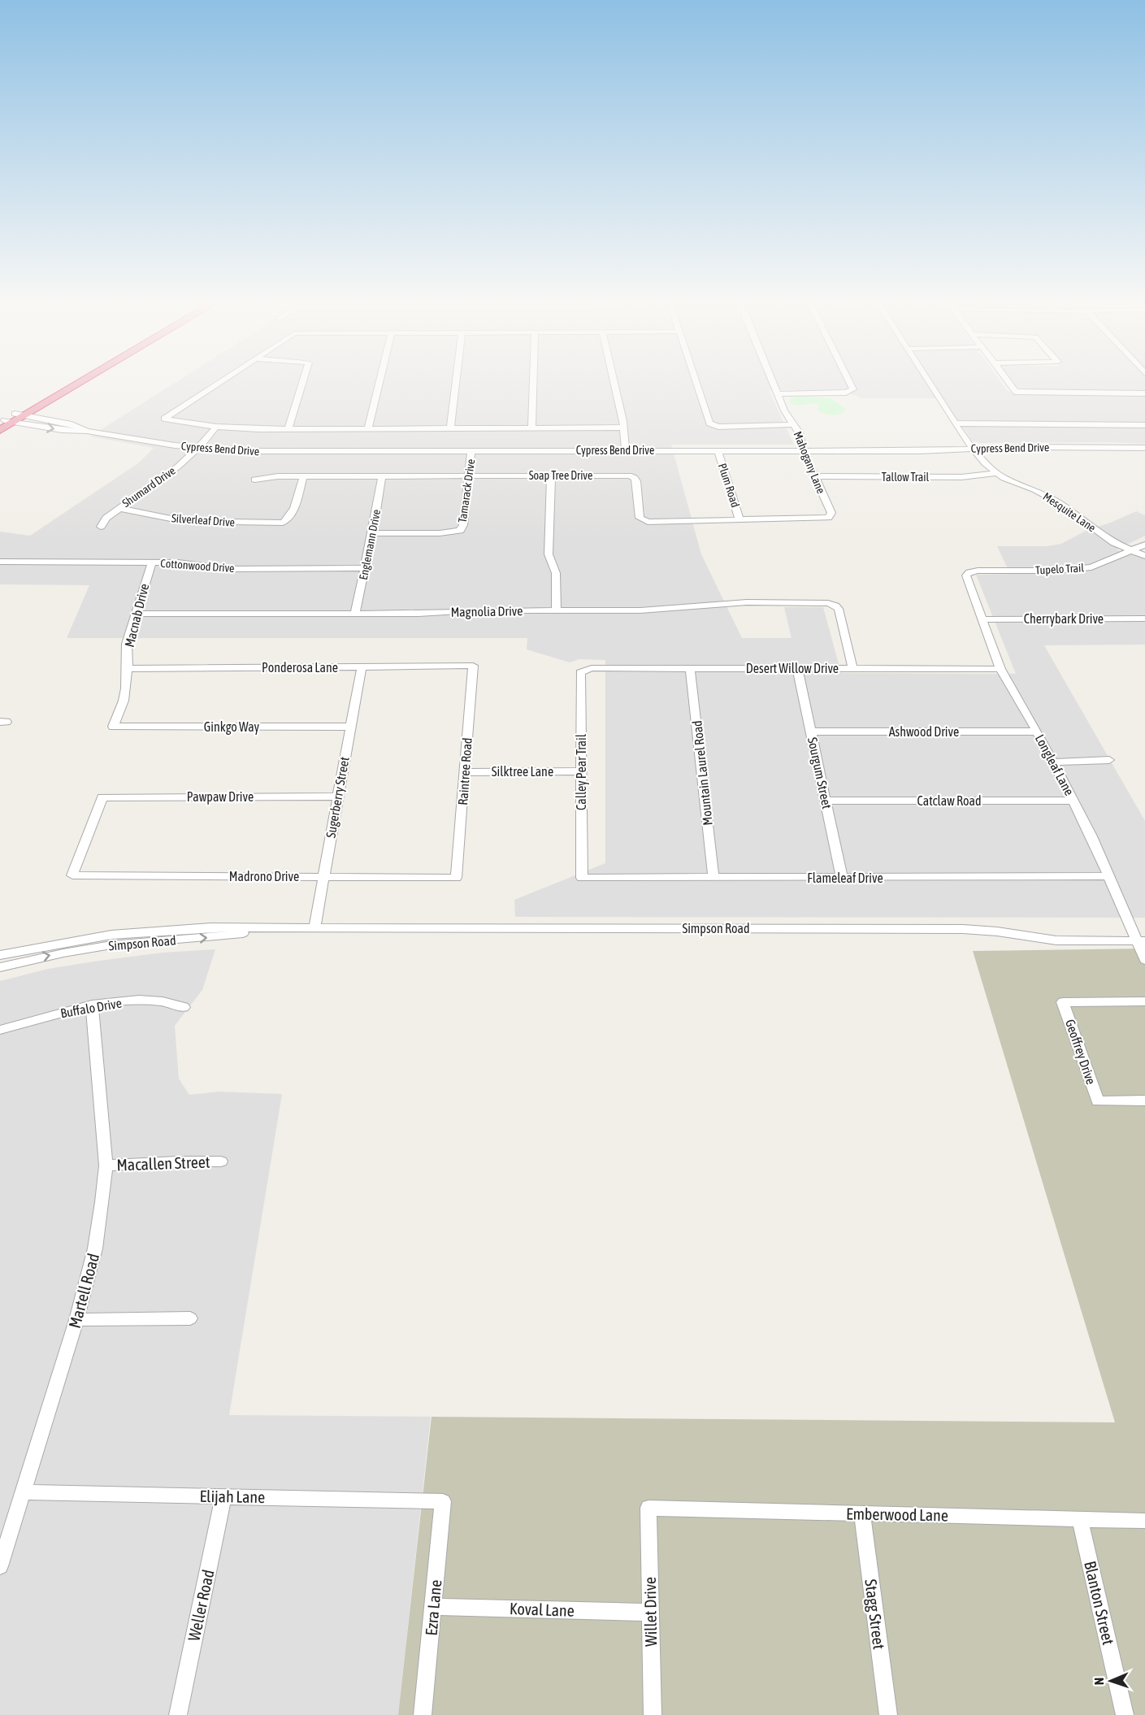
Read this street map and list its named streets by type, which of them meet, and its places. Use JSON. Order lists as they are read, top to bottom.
{
  "streets": {
    "street": [
      "Cypress Bend Drive",
      "Mahogany Lane",
      "Soap Tree Drive",
      "Tallow Trail",
      "Plum Road",
      "Shumard Drive",
      "Tamarack Drive",
      "Mesquite Lane",
      "Silverleaf Drive",
      "Englemann Drive",
      "Cottonwood Drive",
      "Tupelo Trail",
      "Magnolia Drive",
      "Macnab Drive",
      "Cherrybark Drive",
      "Ponderosa Lane",
      "Desert Willow Drive",
      "Ginkgo Way",
      "Ashwood Drive",
      "Longleaf Lane",
      "Raintree Road",
      "Silktree Lane",
      "Calley Pear Trail",
      "Mountain Laurel Road",
      "Sourgum Street",
      "Pawpaw Drive",
      "Sugerberry Street",
      "Catclaw Road",
      "Madrono Drive",
      "Flameleaf Drive",
      "Simpson Road",
      "Buffalo Drive",
      "Geoffrey Drive",
      "Macallen Street",
      "Martell Road",
      "Elijah Lane",
      "Emberwood Lane",
      "Blanton Street",
      "Weller Road",
      "Ezra Lane",
      "Koval Lane",
      "Willet Drive",
      "Stagg Street"
    ]
  },
  "crossings": [
    ["Cypress Bend Drive", "Mahogany Lane"],
    ["Cypress Bend Drive", "Plum Road"],
    ["Cypress Bend Drive", "Shumard Drive"],
    ["Cypress Bend Drive", "Tamarack Drive"],
    ["Cypress Bend Drive", "Mesquite Lane"],
    ["Mahogany Lane", "Soap Tree Drive"],
    ["Mahogany Lane", "Tallow Trail"],
    ["Soap Tree Drive", "Plum Road"],
    ["Soap Tree Drive", "Tamarack Drive"],
    ["Soap Tree Drive", "Silverleaf Drive"],
    ["Soap Tree Drive", "Englemann Drive"],
    ["Tallow Trail", "Mesquite Lane"],
    ["Shumard Drive", "Silverleaf Drive"],
    ["Tamarack Drive", "Englemann Drive"],
    ["Mesquite Lane", "Tupelo Trail"],
    ["Englemann Drive", "Cottonwood Drive"],
    ["Englemann Drive", "Magnolia Drive"],
    ["Cottonwood Drive", "Macnab Drive"],
    ["Tupelo Trail", "Longleaf Lane"],
    ["Magnolia Drive", "Macnab Drive"],
    ["Magnolia Drive", "Desert Willow Drive"],
    ["Macnab Drive", "Ponderosa Lane"],
    ["Macnab Drive", "Ginkgo Way"],
    ["Cherrybark Drive", "Longleaf Lane"],
    ["Ponderosa Lane", "Raintree Road"],
    ["Ponderosa Lane", "Sugerberry Street"],
    ["Desert Willow Drive", "Longleaf Lane"],
    ["Desert Willow Drive", "Calley Pear Trail"],
    ["Desert Willow Drive", "Mountain Laurel Road"],
    ["Desert Willow Drive", "Sourgum Street"],
    ["Ginkgo Way", "Sugerberry Street"],
    ["Ashwood Drive", "Longleaf Lane"],
    ["Ashwood Drive", "Sourgum Street"],
    ["Longleaf Lane", "Catclaw Road"],
    ["Longleaf Lane", "Flameleaf Drive"],
    ["Longleaf Lane", "Simpson Road"],
    ["Raintree Road", "Silktree Lane"],
    ["Raintree Road", "Madrono Drive"],
    ["Silktree Lane", "Calley Pear Trail"],
    ["Calley Pear Trail", "Flameleaf Drive"],
    ["Mountain Laurel Road", "Flameleaf Drive"],
    ["Sourgum Street", "Catclaw Road"],
    ["Sourgum Street", "Flameleaf Drive"],
    ["Pawpaw Drive", "Sugerberry Street"],
    ["Pawpaw Drive", "Madrono Drive"],
    ["Sugerberry Street", "Madrono Drive"],
    ["Sugerberry Street", "Simpson Road"],
    ["Buffalo Drive", "Martell Road"],
    ["Macallen Street", "Martell Road"],
    ["Martell Road", "Elijah Lane"],
    ["Elijah Lane", "Weller Road"],
    ["Elijah Lane", "Ezra Lane"],
    ["Emberwood Lane", "Blanton Street"],
    ["Emberwood Lane", "Willet Drive"],
    ["Emberwood Lane", "Stagg Street"],
    ["Ezra Lane", "Koval Lane"],
    ["Koval Lane", "Willet Drive"]
  ],
  "north": "left"
}
